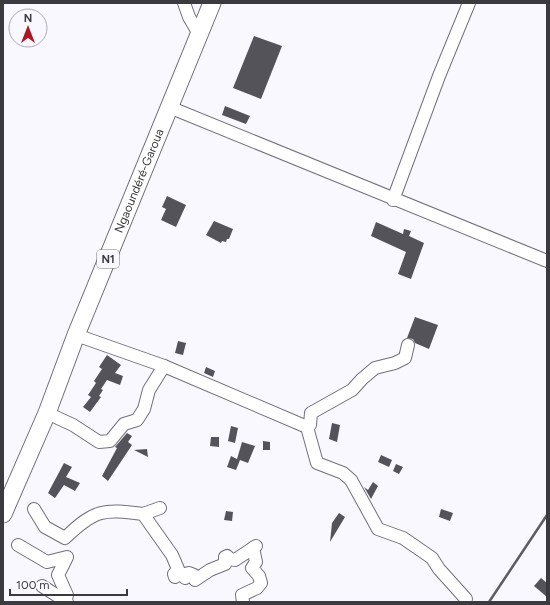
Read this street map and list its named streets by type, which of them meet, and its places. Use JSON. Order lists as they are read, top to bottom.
{
  "streets": {
    "highway": ["Ngaoundéré-Garoua", "N1"]
  },
  "scale_bar": "100 m",
  "north": "top"
}
